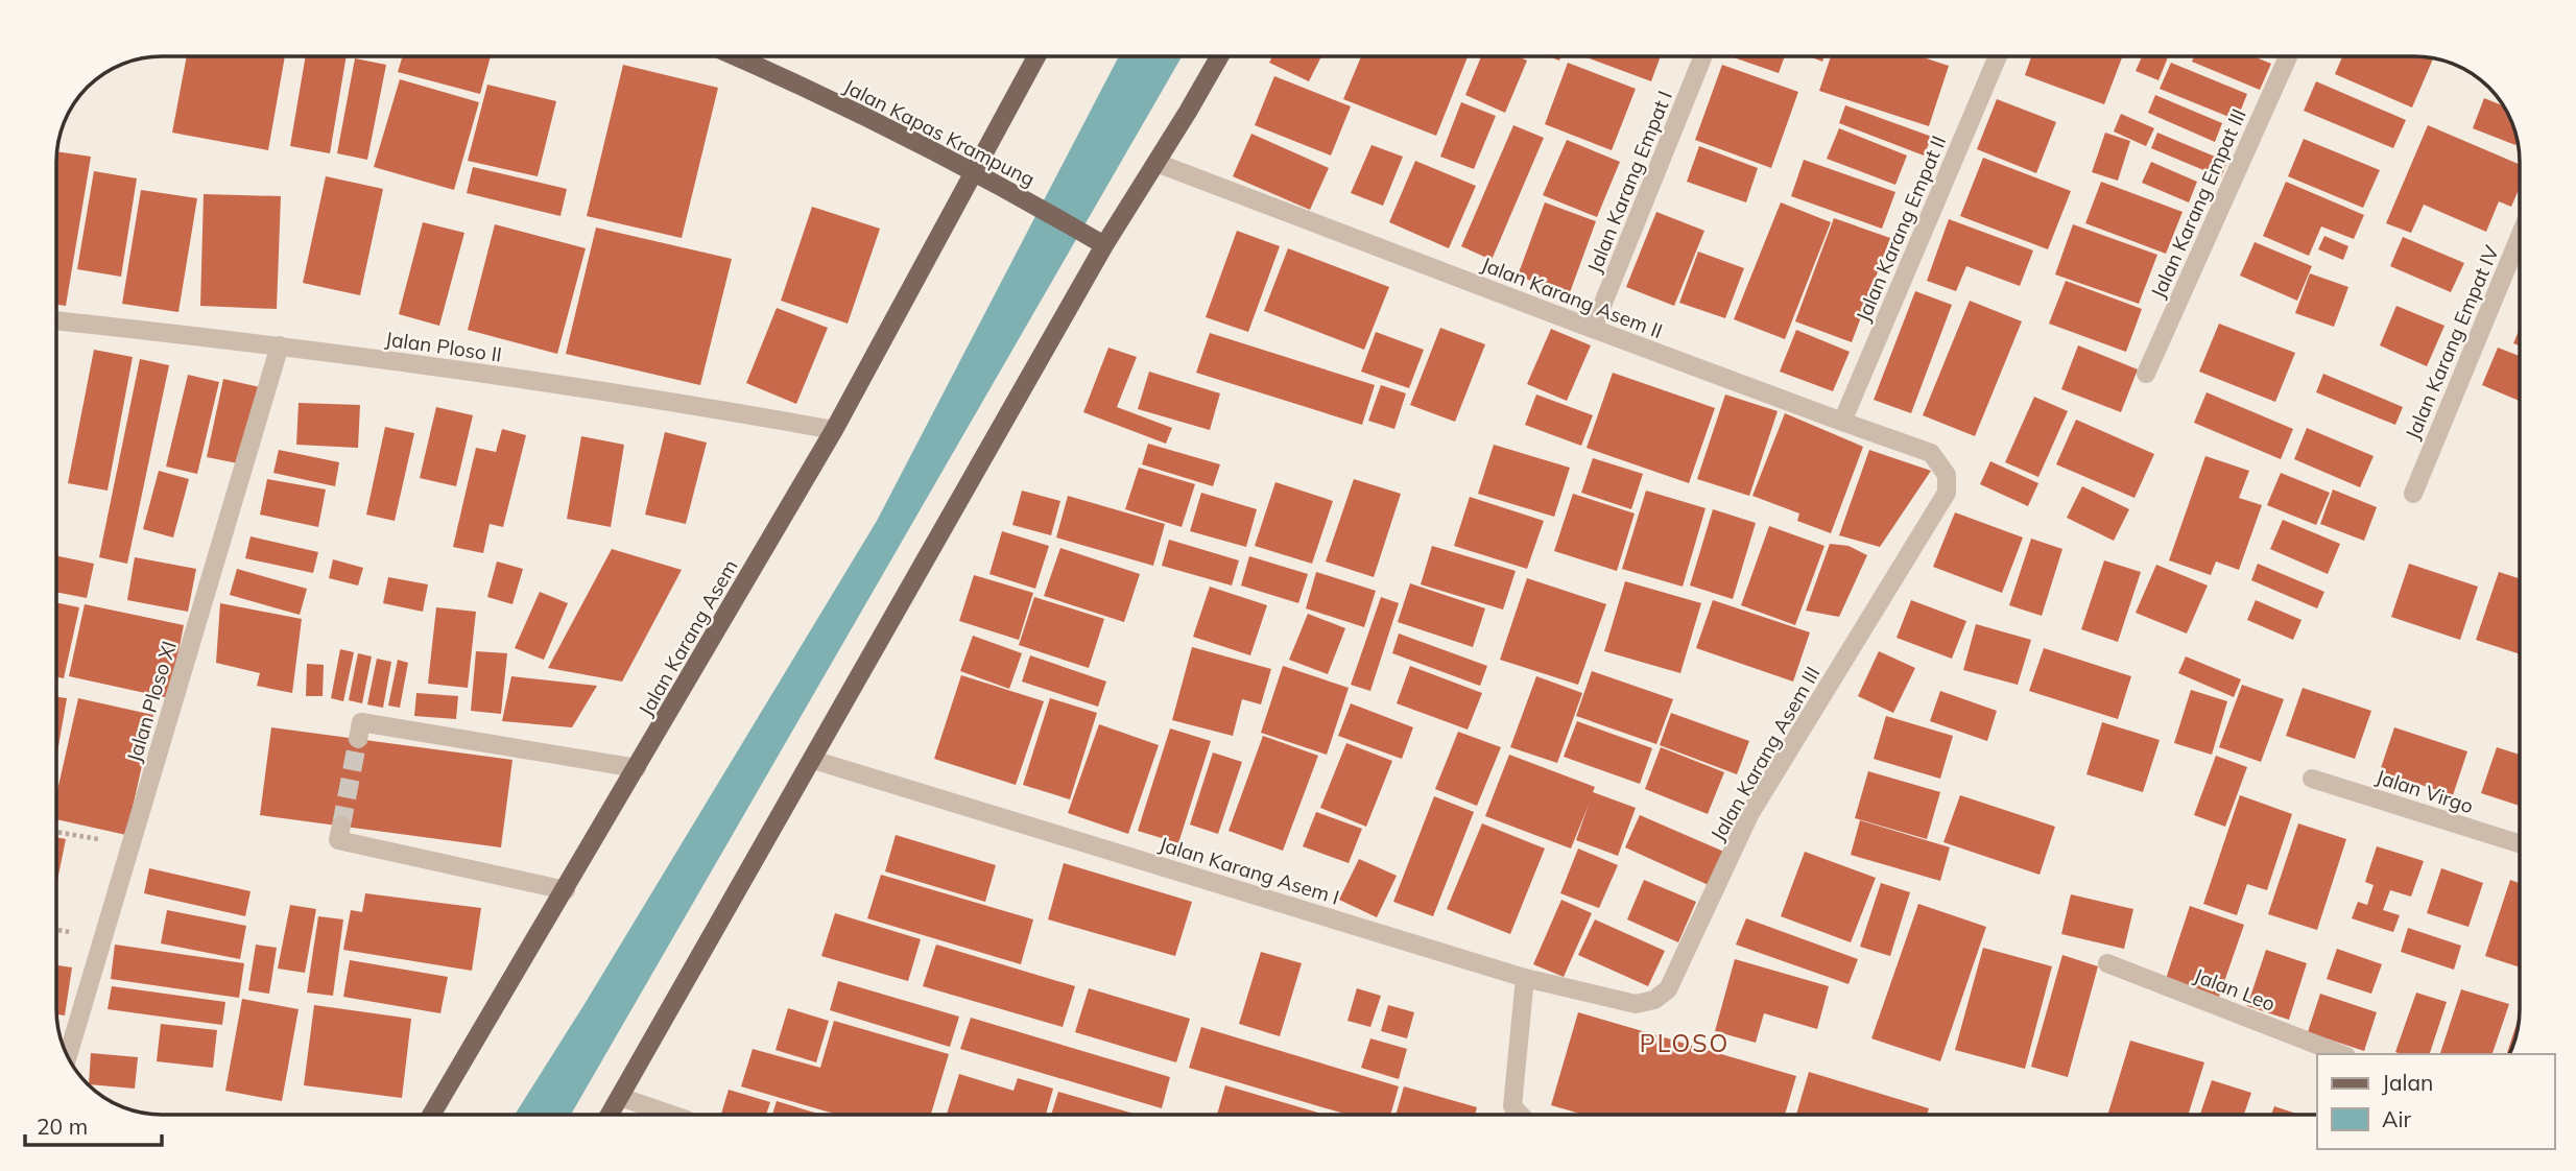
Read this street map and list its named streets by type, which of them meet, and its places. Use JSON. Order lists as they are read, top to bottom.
{
  "streets": {
    "main road": ["Jalan Kapas Krampung", "Jalan Karang Asem"],
    "street": [
      "Jalan Karang Empat I",
      "Jalan Karang Empat III",
      "Jalan Karang Empat II",
      "Jalan Karang Asem II",
      "Jalan Karang Empat IV",
      "Jalan Ploso II",
      "Jalan Ploso XI",
      "Jalan Karang Asem III",
      "Jalan Virgo",
      "Jalan Karang Asem I",
      "Jalan Leo"
    ]
  },
  "crossings": [
    ["Jalan Kapas Krampung", "Jalan Karang Asem"],
    ["Jalan Karang Empat I", "Jalan Karang Asem II"],
    ["Jalan Karang Empat II", "Jalan Karang Asem II"],
    ["Jalan Karang Asem II", "Jalan Karang Asem III"],
    ["Jalan Ploso II", "Jalan Karang Asem"],
    ["Jalan Ploso II", "Jalan Ploso XI"],
    ["Jalan Karang Asem III", "Jalan Karang Asem I"]
  ],
  "districts": ["PLOSO"],
  "legend": ["Jalan", "Air"],
  "scale_bar": "20 m"
}
